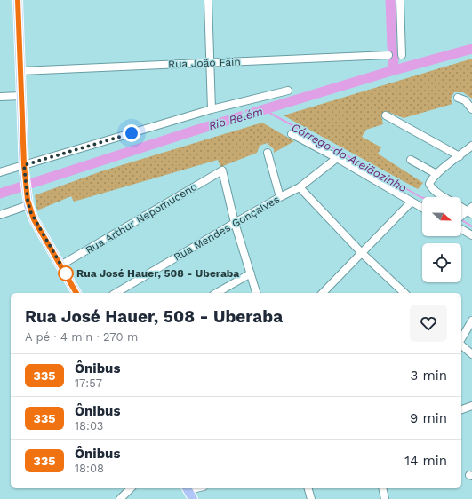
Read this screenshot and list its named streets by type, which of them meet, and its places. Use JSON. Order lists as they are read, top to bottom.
{
  "streets": {
    "street": ["Rua João Fain", "Rua Arthur Nepomuceno", "Rua Mendes Gonçalves"]
  },
  "crossings": [
    ["Rua Arthur Nepomuceno", "Rua Mendes Gonçalves"]
  ],
  "water": ["Rio Belém", "Córrego do Areiãozinho"],
  "places": ["Rua José Hauer, 508 - Uberaba"],
  "lines": ["bus line 335"],
  "north": "right",
  "page": {
    "heading": ["Rua José Hauer, 508 - Uberaba", "A pé · 4 min · 270 m"],
    "list": [
      {
        "mark": "335",
        "name": "Ônibus",
        "note": "17:57",
        "value": "3 min"
      },
      {
        "mark": "335",
        "name": "Ônibus",
        "note": "18:03",
        "value": "9 min"
      },
      {
        "mark": "335",
        "name": "Ônibus",
        "note": "18:08",
        "value": "14 min"
      }
    ]
  }
}
